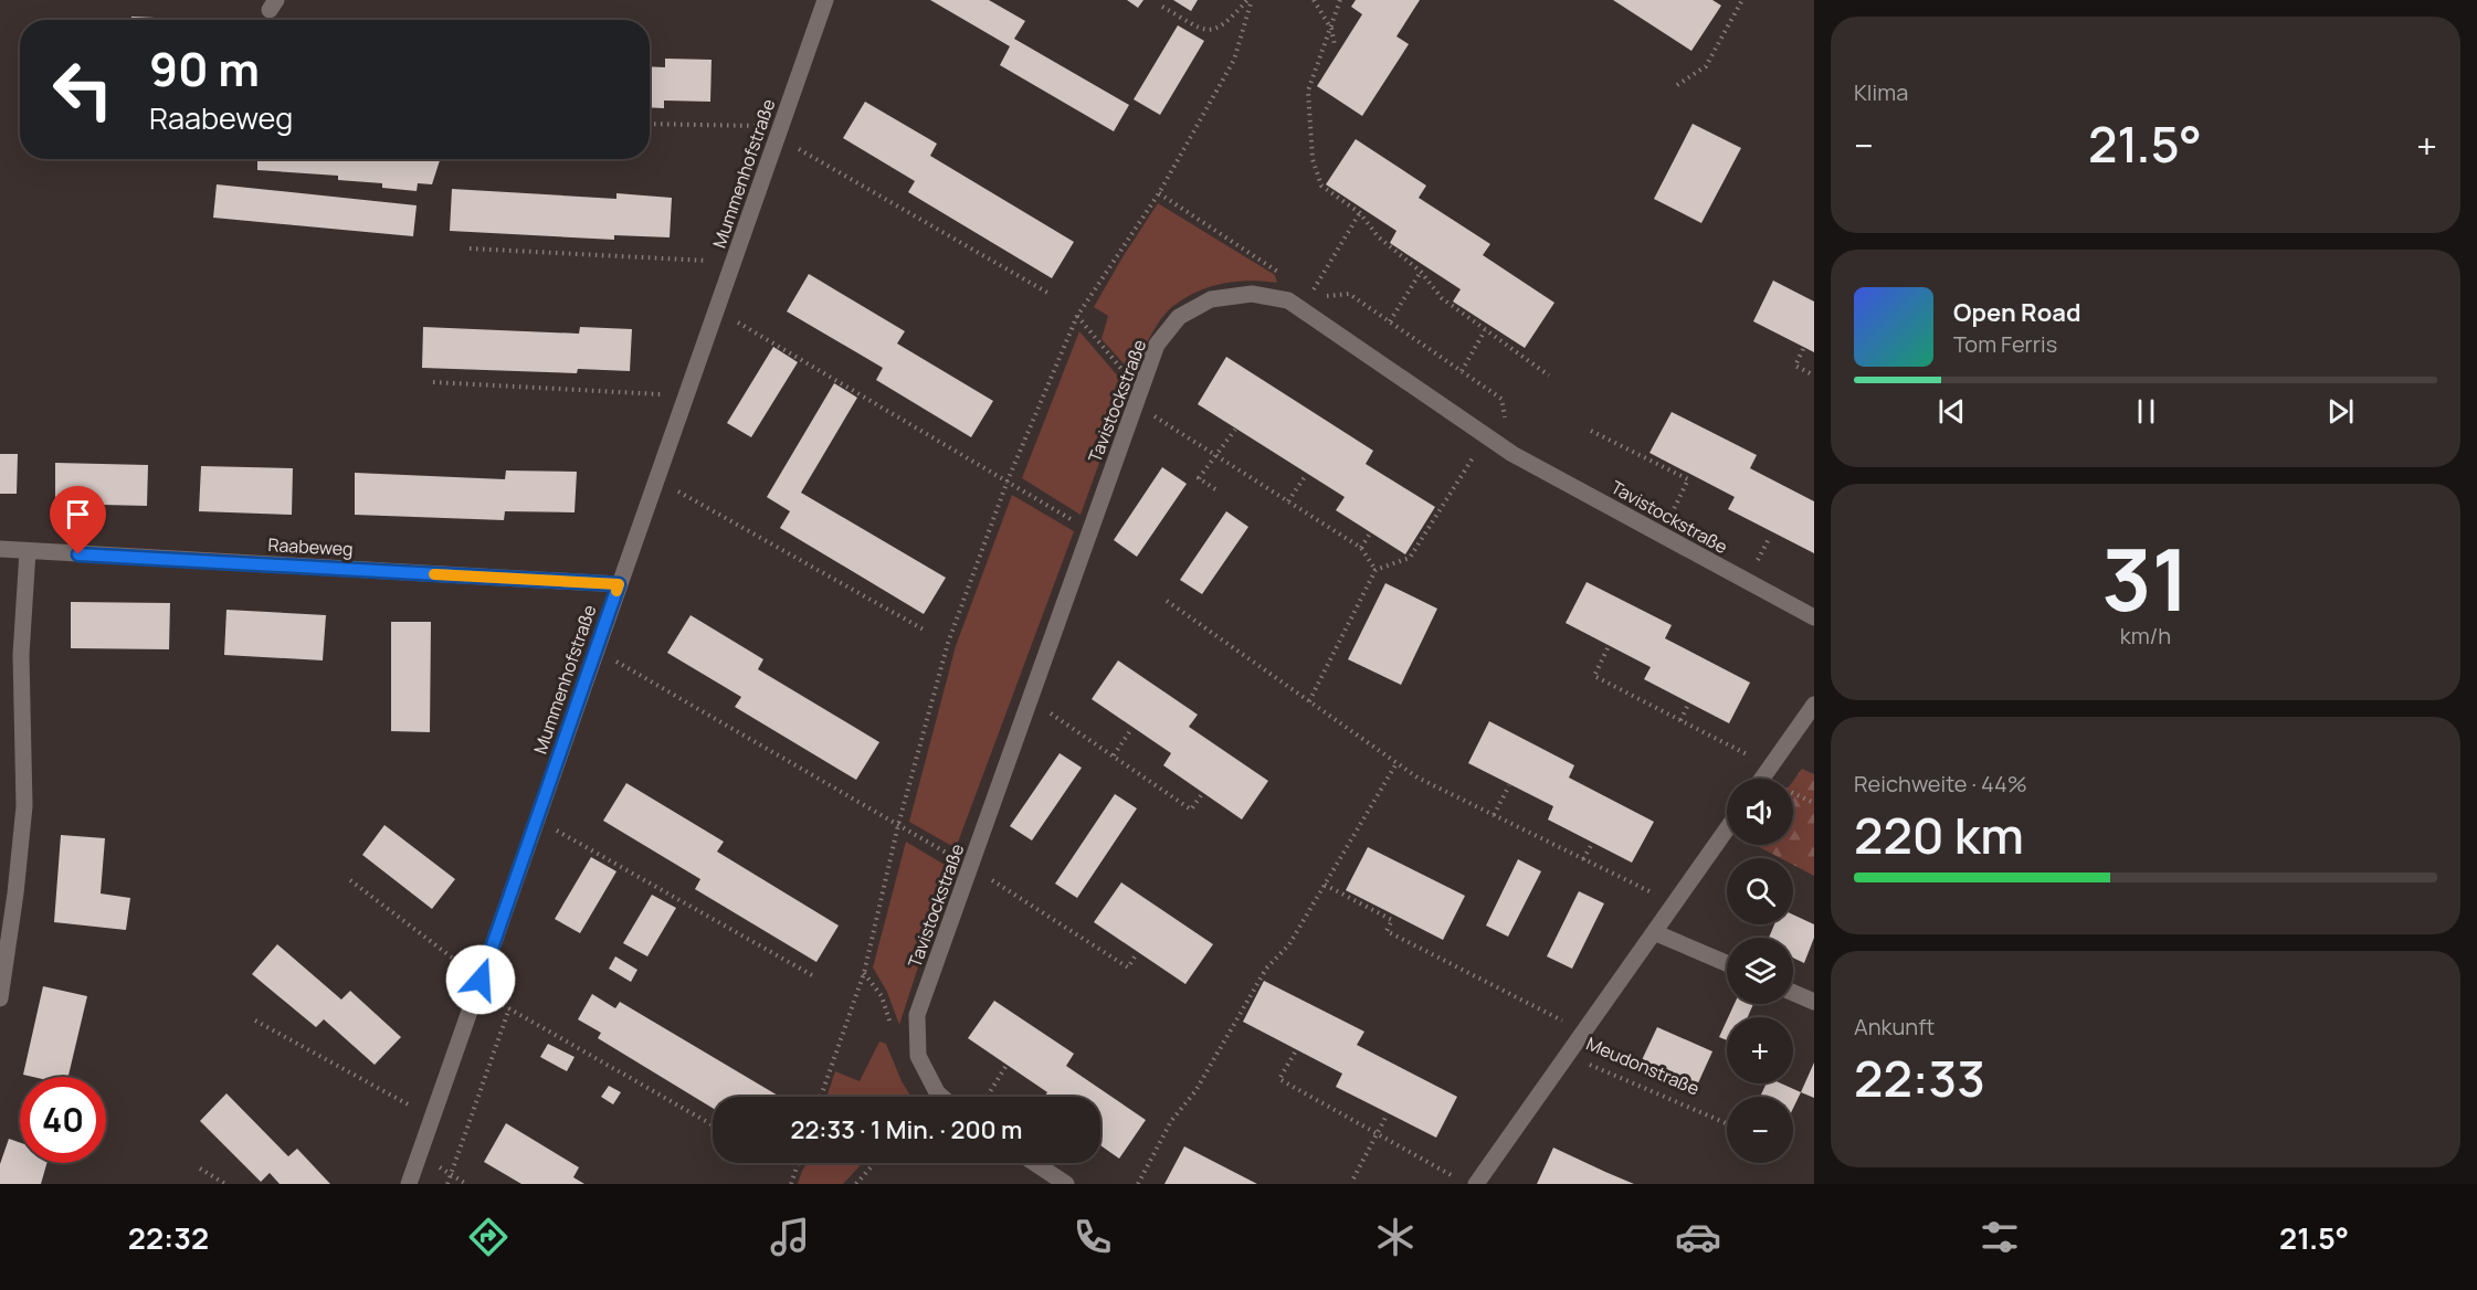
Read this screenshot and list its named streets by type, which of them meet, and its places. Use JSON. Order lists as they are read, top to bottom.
{
  "streets": {
    "street": [
      "Mummenhofstraße",
      "Tavistockstraße",
      "Raabeweg",
      "Meudonstraße"
    ]
  },
  "crossings": [
    ["Mummenhofstraße", "Raabeweg"]
  ],
  "page": {
    "tile": [
      "Klima",
      ["31", "km/h"],
      ["Reichweite · 44%", "220 km"],
      ["Ankunft", "22:33"]
    ],
    "turn": ["90 m", "Raabeweg"],
    "heat": ["−", "21.5°", "+"],
    "song": ["Open Road", "Tom Ferris"],
    "map_buttons": ["+", "−"],
    "limit": "40",
    "trip": "22:33 · 1 Min. · 200 m",
    "tabs": ["22:32", "21.5°"]
  }
}
